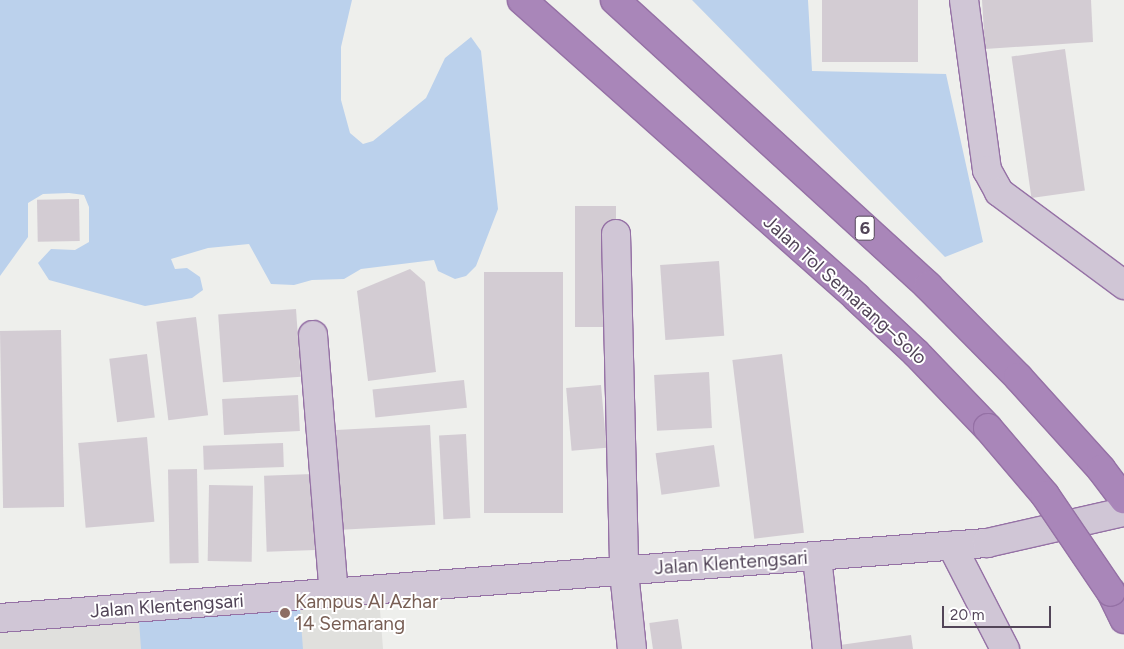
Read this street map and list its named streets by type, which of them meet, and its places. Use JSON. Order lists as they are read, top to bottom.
{
  "streets": {
    "highway": ["6", "Jalan Tol Semarang–Solo"],
    "street": ["Jalan Klentengsari"]
  },
  "places": ["Kampus Al Azhar 14 Semarang"],
  "scale_bar": "20 m"
}
